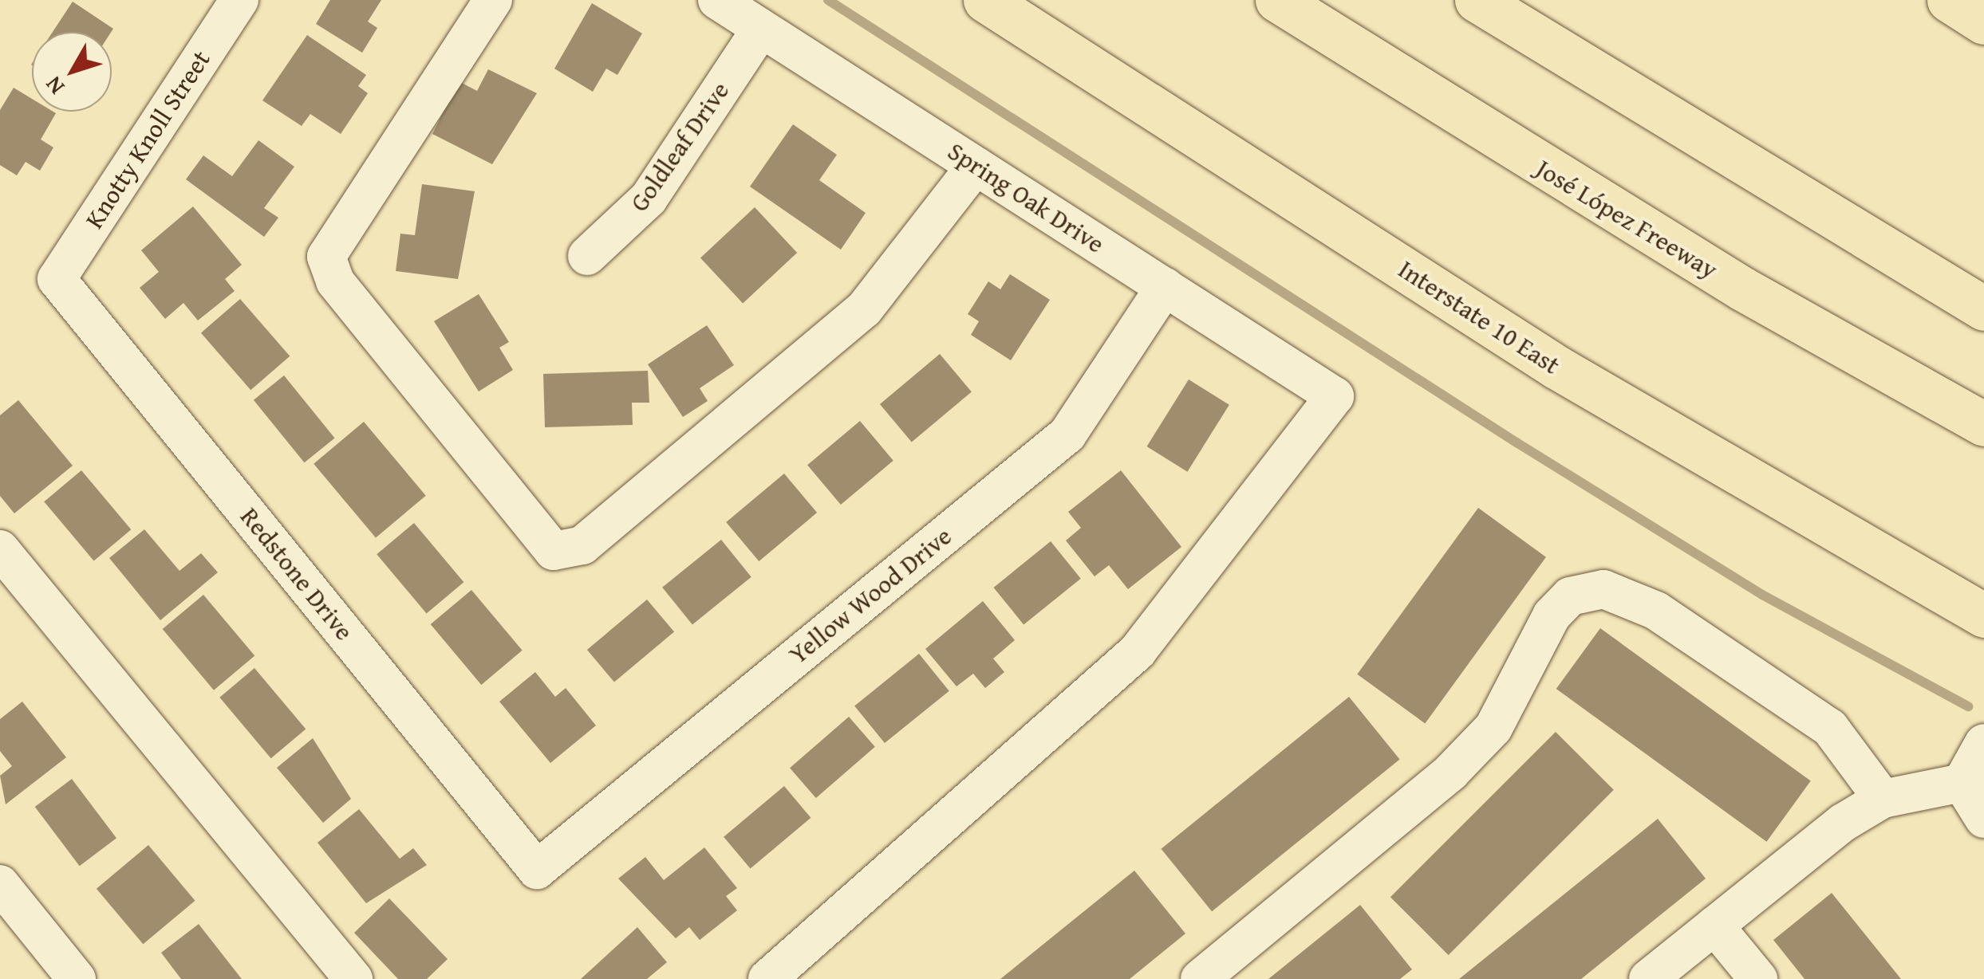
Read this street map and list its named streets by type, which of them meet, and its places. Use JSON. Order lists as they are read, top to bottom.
{
  "streets": {
    "main road": ["José López Freeway", "Interstate 10 East"],
    "street": [
      "Knotty Knoll Street",
      "Goldleaf Drive",
      "Spring Oak Drive",
      "Redstone Drive",
      "Yellow Wood Drive"
    ]
  },
  "crossings": [
    ["Knotty Knoll Street", "Redstone Drive"],
    ["Goldleaf Drive", "Spring Oak Drive"],
    ["Spring Oak Drive", "Yellow Wood Drive"],
    ["Redstone Drive", "Yellow Wood Drive"]
  ],
  "north": "bottom left"
}
